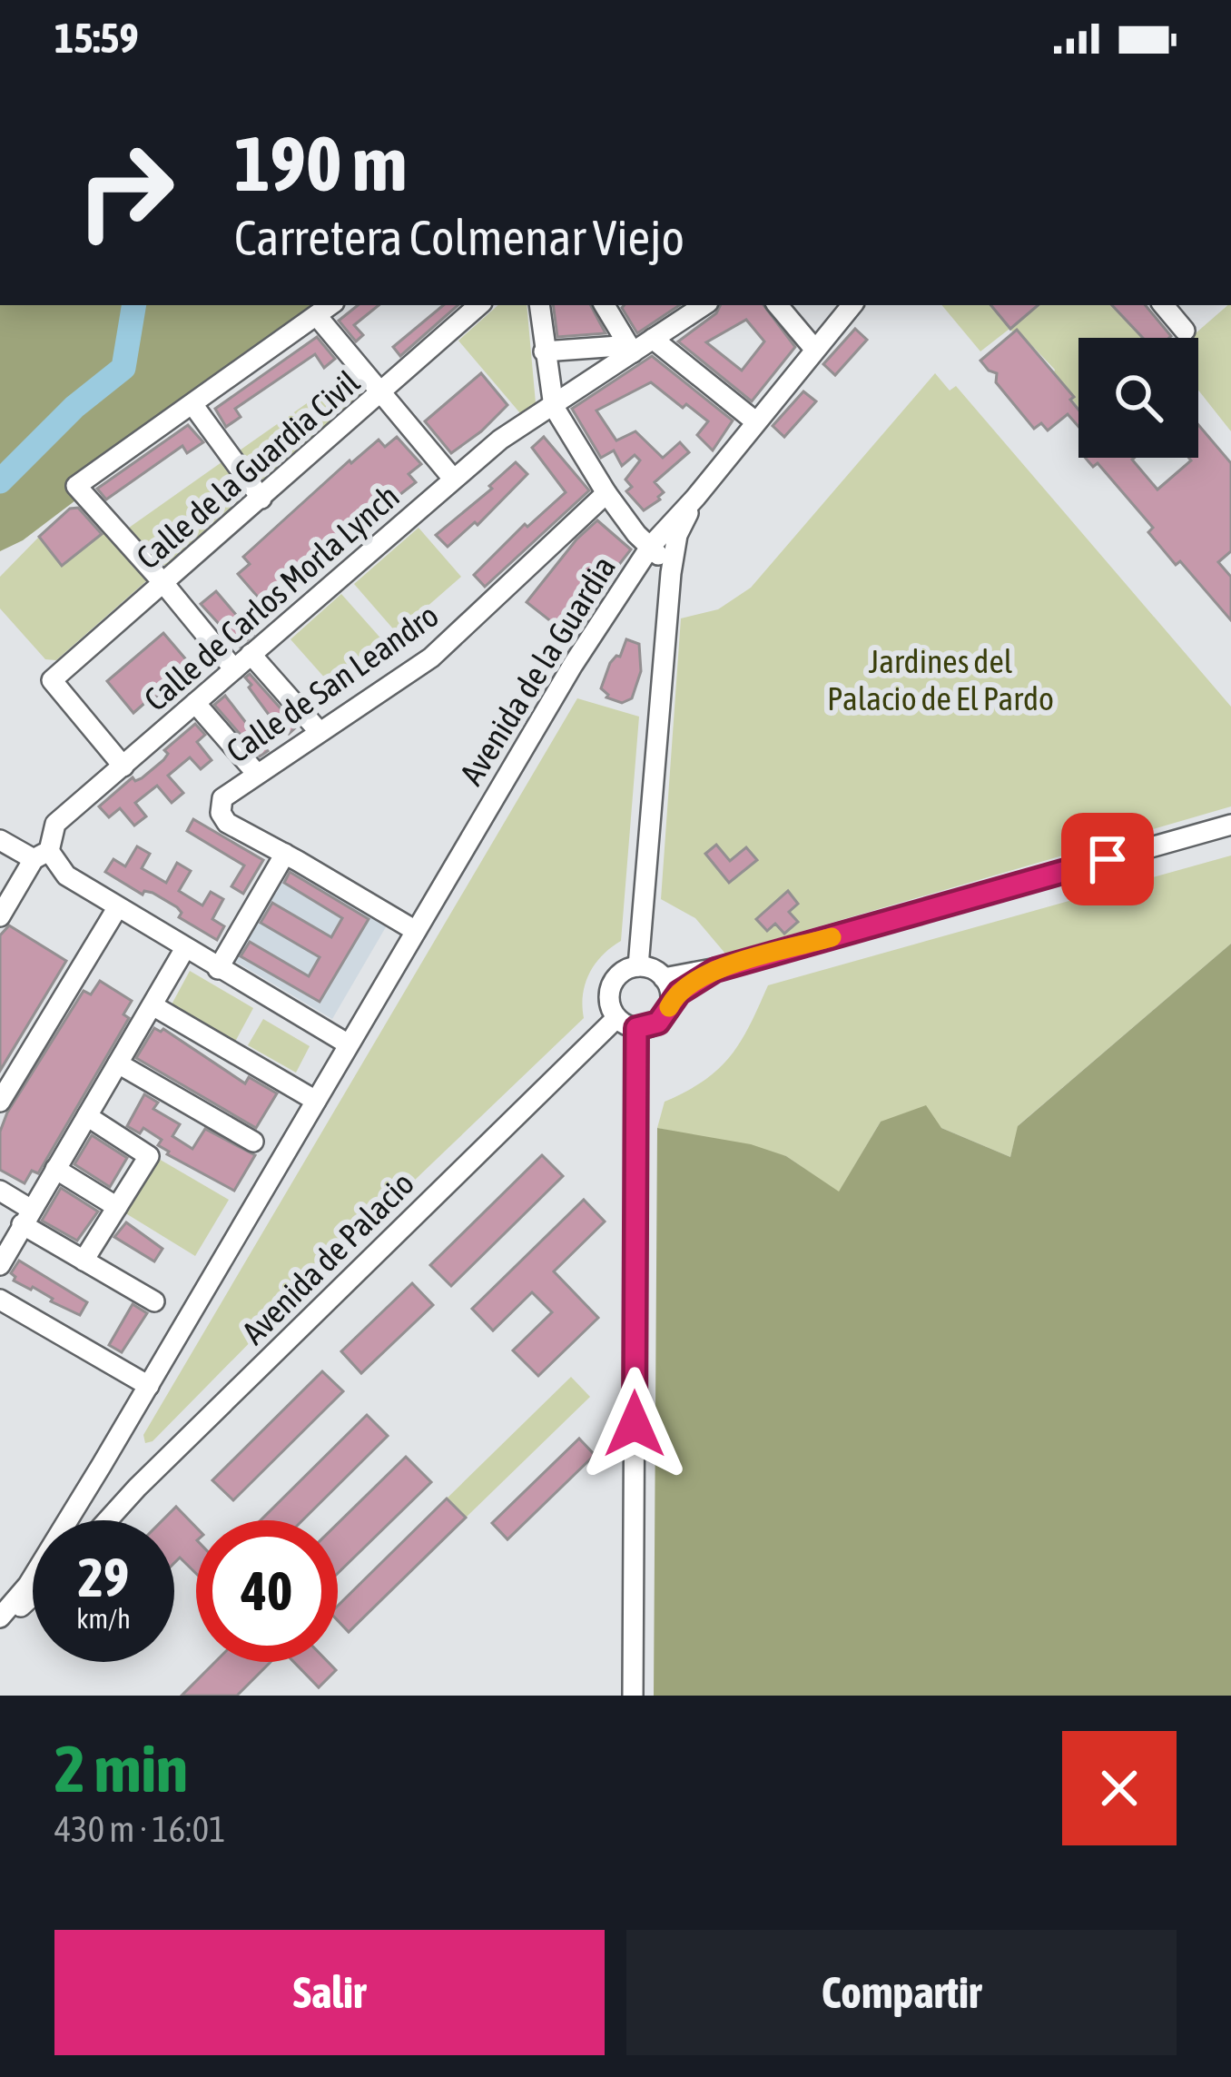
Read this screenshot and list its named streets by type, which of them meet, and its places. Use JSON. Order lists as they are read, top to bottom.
{
  "streets": {
    "street": [
      "Calle de la Guardia Civil",
      "Calle de Carlos Morla Lynch",
      "Avenida de la Guardia",
      "Calle de San Leandro",
      "Avenida de Palacio"
    ]
  },
  "crossings": [
    ["Calle de la Guardia Civil", "Calle de Carlos Morla Lynch"],
    ["Avenida de la Guardia", "Calle de San Leandro"]
  ],
  "parks": ["Jardines del Palacio de El Pardo"],
  "page": {
    "status": "15:59",
    "turn": ["190 m", "Carretera Colmenar Viejo"],
    "speed": "29 km/h",
    "limit": "40",
    "heading": ["2 min", "430 m · 16:01"],
    "buttons": ["Salir", "Compartir"]
  }
}
